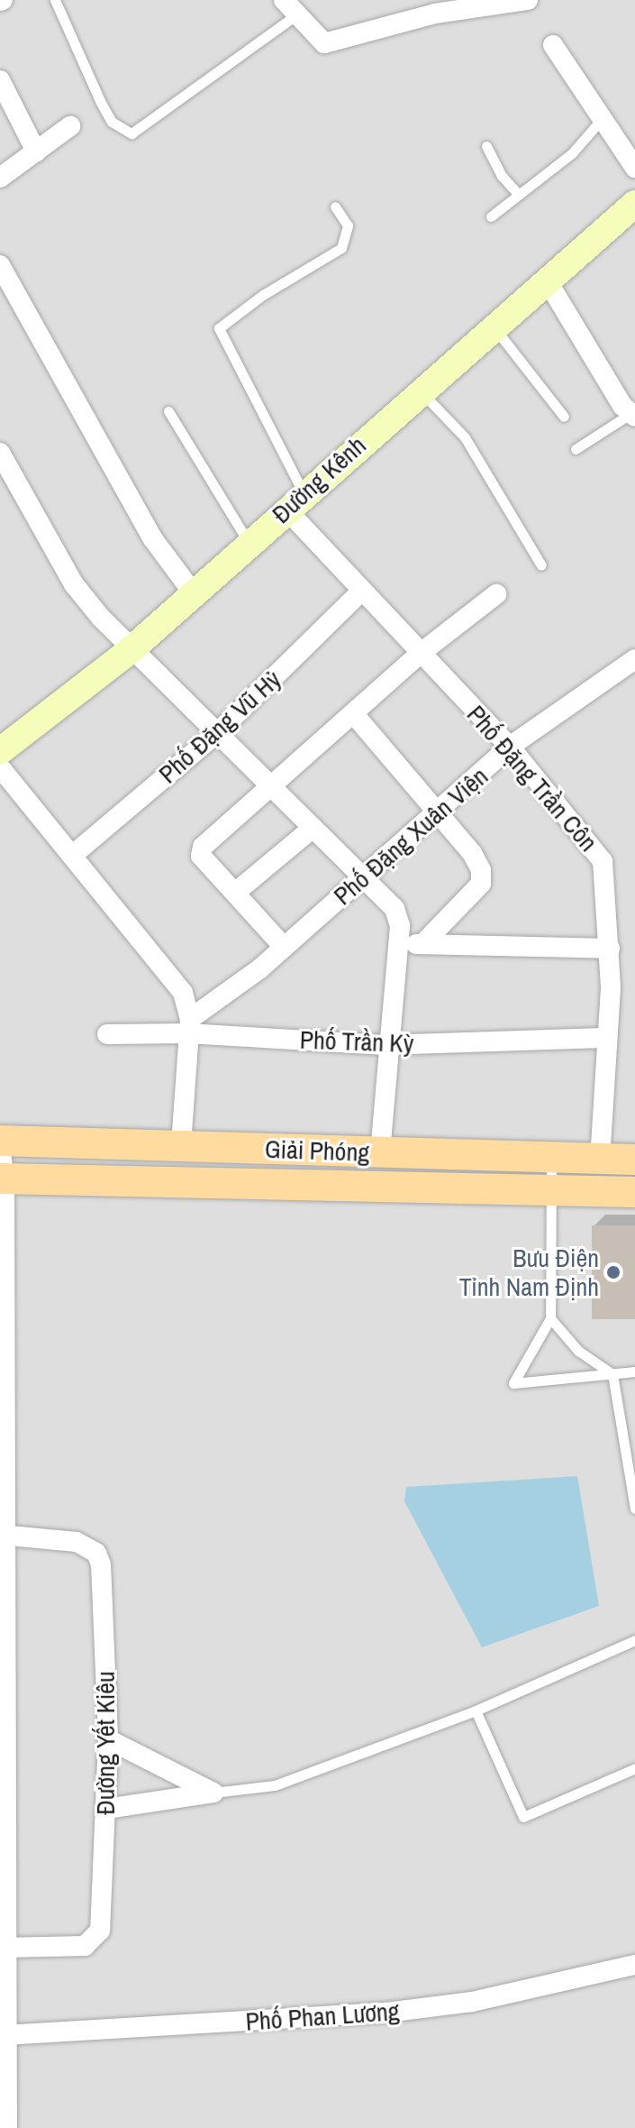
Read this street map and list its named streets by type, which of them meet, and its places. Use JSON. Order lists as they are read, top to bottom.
{
  "streets": {
    "main road": ["Giải Phóng"],
    "street": [
      "Đường Kênh",
      "Phố Đặng Vũ Hỷ",
      "Phố Đặng Trần Côn",
      "Phố Đặng Xuân Viện",
      "Phố Trần Kỳ",
      "Đường Yết Kiêu",
      "Phố Phan Lương"
    ]
  },
  "crossings": [
    ["Đường Kênh", "Phố Đặng Trần Côn"],
    ["Phố Đặng Vũ Hỷ", "Phố Đặng Trần Côn"],
    ["Phố Đặng Trần Côn", "Phố Đặng Xuân Viện"],
    ["Phố Đặng Trần Côn", "Phố Trần Kỳ"],
    ["Phố Đặng Trần Côn", "Giải Phóng"],
    ["Phố Đặng Xuân Viện", "Phố Trần Kỳ"]
  ],
  "places": ["Bưu Điện Tỉnh Nam Định"]
}
